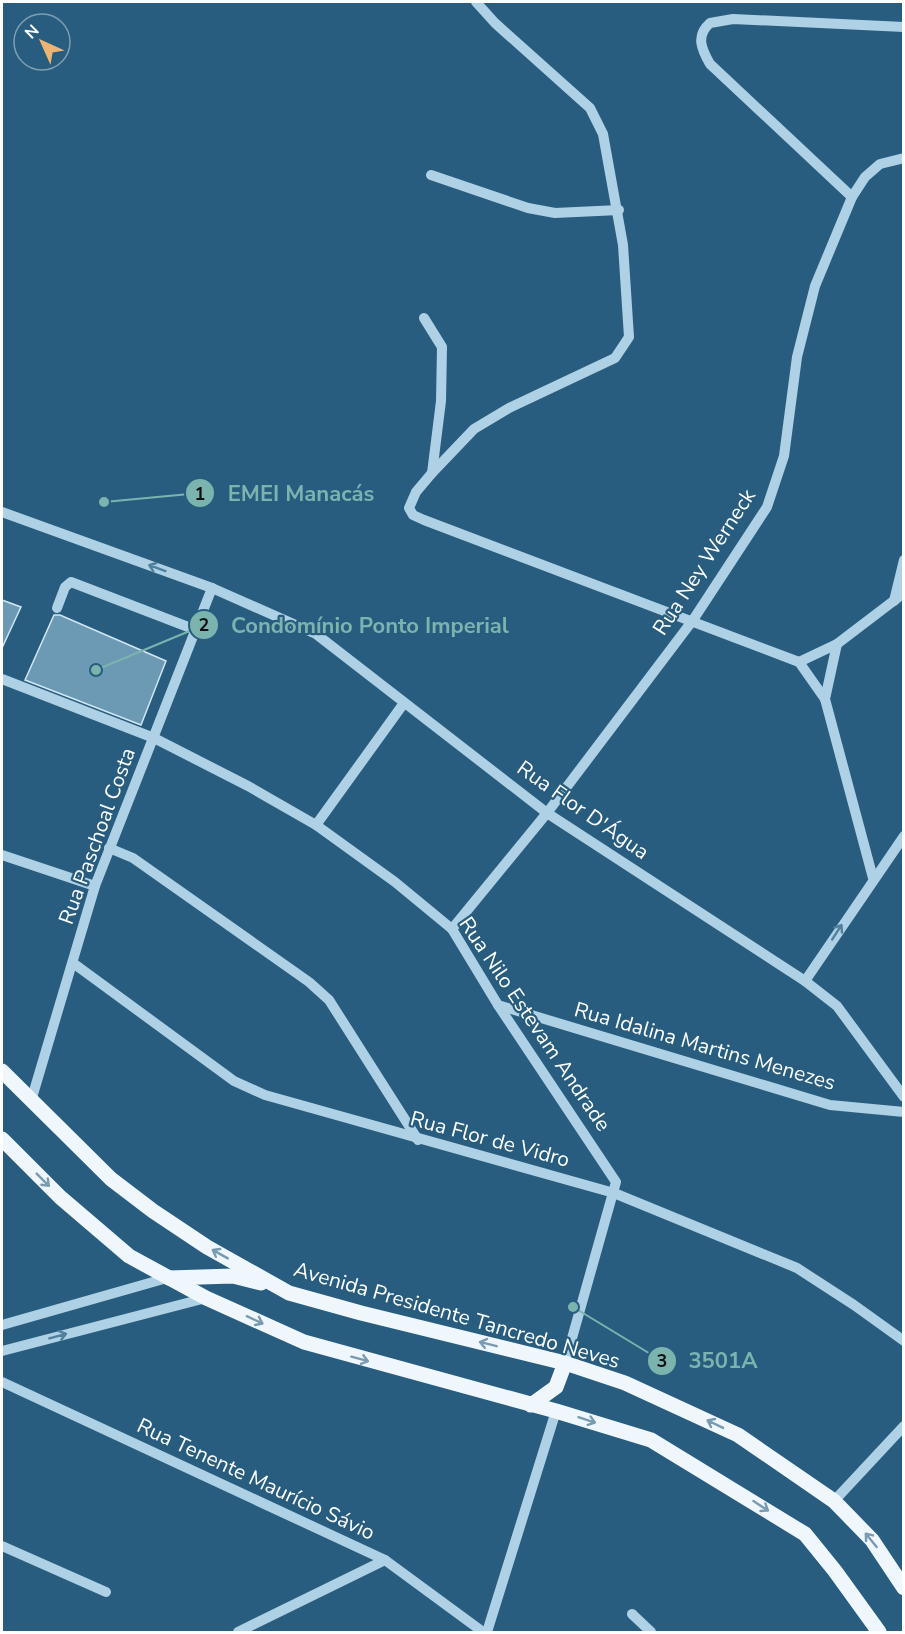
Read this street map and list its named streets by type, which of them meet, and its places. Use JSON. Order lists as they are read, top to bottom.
{
  "streets": {
    "main road": ["Avenida Presidente Tancredo Neves"],
    "street": [
      "Rua Ney Werneck",
      "Rua Flor D'Água",
      "Rua Paschoal Costa",
      "Rua Nilo Estevam Andrade",
      "Rua Idalina Martins Menezes",
      "Rua Flor de Vidro",
      "Rua Tenente Maurício Sávio"
    ]
  },
  "crossings": [
    ["Rua Ney Werneck", "Rua Flor D'Água"],
    ["Rua Ney Werneck", "Rua Nilo Estevam Andrade"],
    ["Rua Flor D'Água", "Rua Paschoal Costa"],
    ["Rua Paschoal Costa", "Rua Nilo Estevam Andrade"],
    ["Rua Paschoal Costa", "Rua Flor de Vidro"],
    ["Rua Paschoal Costa", "Avenida Presidente Tancredo Neves"],
    ["Rua Nilo Estevam Andrade", "Rua Idalina Martins Menezes"],
    ["Rua Nilo Estevam Andrade", "Rua Flor de Vidro"]
  ],
  "places": ["EMEI Manacás", "Condomínio Ponto Imperial", "3501A"],
  "north": "top left"
}
